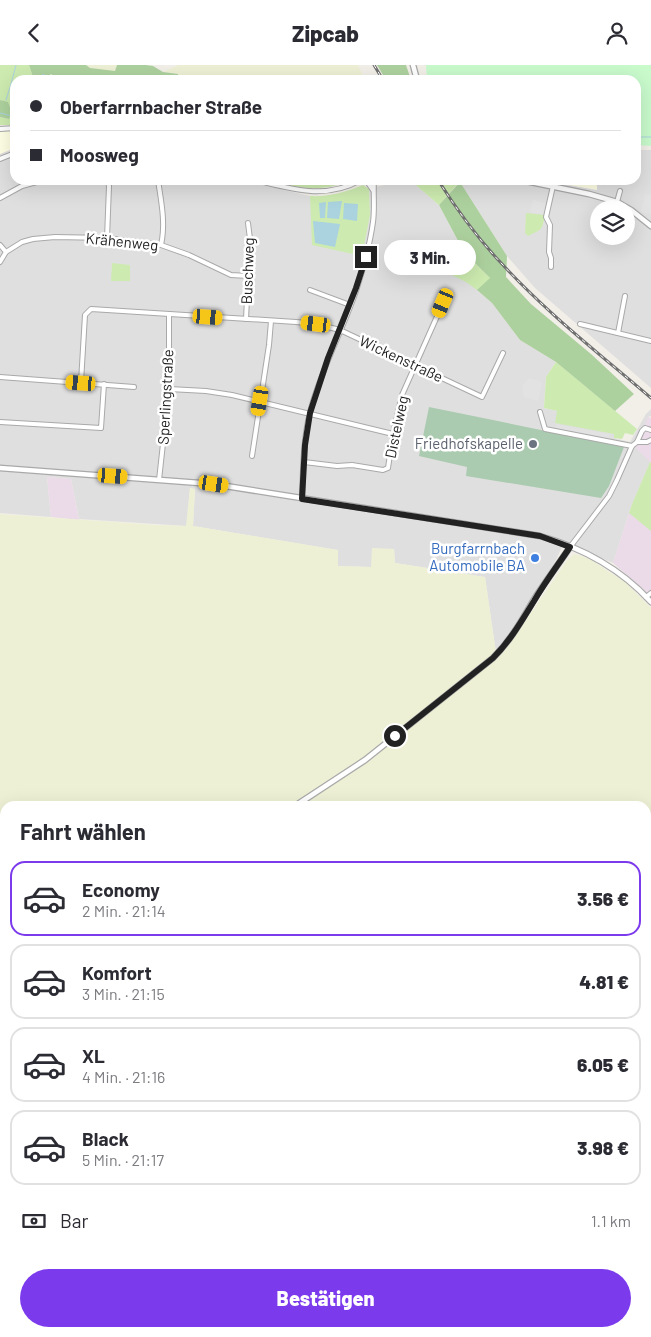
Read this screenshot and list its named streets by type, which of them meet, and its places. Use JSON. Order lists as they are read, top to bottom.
{
  "streets": {
    "street": [
      "Krähenweg",
      "Buschweg",
      "Wickenstraße",
      "Sperlingstraße",
      "Distelweg"
    ]
  },
  "crossings": [
    ["Krähenweg", "Buschweg"],
    ["Buschweg", "Wickenstraße"],
    ["Wickenstraße", "Sperlingstraße"],
    ["Wickenstraße", "Distelweg"]
  ],
  "places": ["Friedhofskapelle", "Burgfarrnbach Automobile BA"],
  "page": {
    "header": "Zipcab",
    "banner": ["Oberfarrnbacher Straße", "Moosweg"],
    "bubble": "3 Min.",
    "heading": "Fahrt wählen",
    "list": [
      {
        "name": "Economy",
        "note": "2 Min. · 21:14",
        "value": "3.56 €"
      },
      {
        "name": "Komfort",
        "note": "3 Min. · 21:15",
        "value": "4.81 €"
      },
      {
        "name": "XL",
        "note": "4 Min. · 21:16",
        "value": "6.05 €"
      },
      {
        "name": "Black",
        "note": "5 Min. · 21:17",
        "value": "3.98 €"
      }
    ],
    "pay": ["Bar", "1.1 km"],
    "buttons": "Bestätigen"
  }
}
